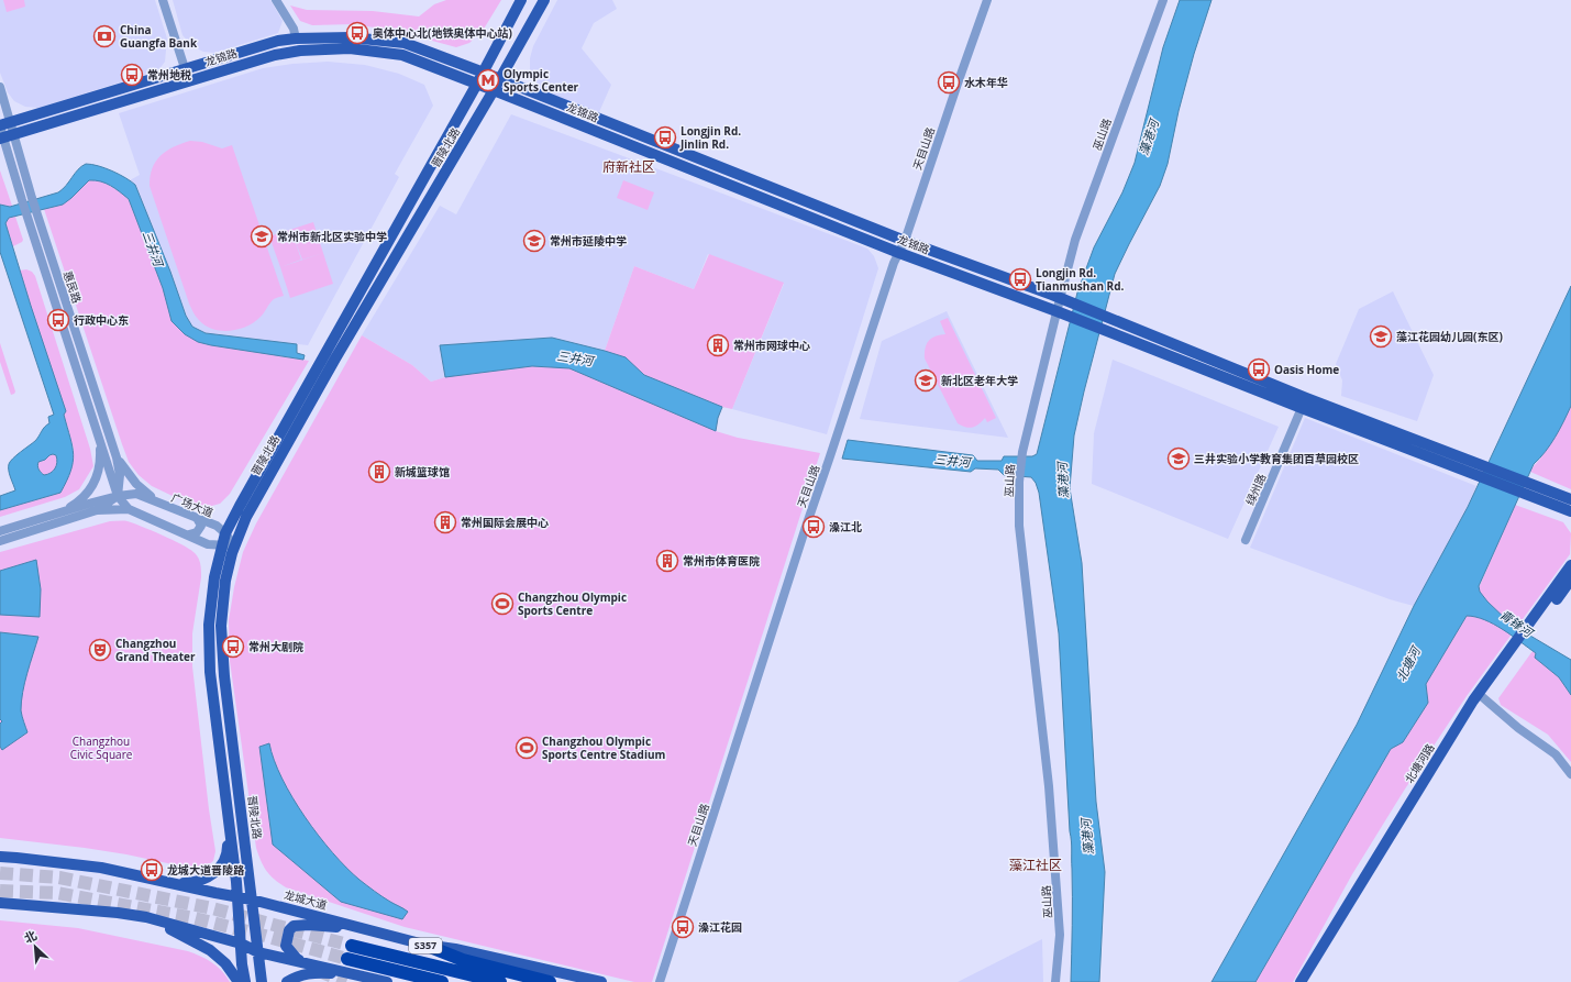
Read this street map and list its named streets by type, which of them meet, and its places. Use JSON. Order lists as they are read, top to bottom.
{
  "streets": {
    "main road": [
      "龙锦路",
      "晋陵北路",
      "北塘河路",
      "龙城大道",
      "S357"
    ],
    "street": [
      "巫山路",
      "天目山路",
      "惠民路",
      "绿州路",
      "广场大道"
    ]
  },
  "crossings": [
    ["龙锦路", "巫山路"],
    ["龙锦路", "晋陵北路"],
    ["龙锦路", "天目山路"],
    ["龙锦路", "惠民路"],
    ["龙锦路", "绿州路"],
    ["晋陵北路", "广场大道"],
    ["晋陵北路", "龙城大道"],
    ["惠民路", "广场大道"]
  ],
  "districts": ["府新社区", "藻江社区"],
  "water": [
    "藻港河",
    "三井河",
    "青锋河",
    "北塘河"
  ],
  "parks": ["Changzhou Civic Square"],
  "places": {
    "bus stop": [
      "奥体中心北(地铁奥体中心站)",
      "常州地税",
      "水木年华",
      "Longjin Rd. Jinlin Rd.",
      "Longjin Rd. Tianmushan Rd.",
      "行政中心东",
      "Oasis Home",
      "澡江北",
      "常州大剧院",
      "龙城大道晋陵路",
      "澡江花园"
    ],
    "bank": ["China Guangfa Bank"],
    "metro station": ["Olympic Sports Center"],
    "school or university": [
      "常州市新北区实验中学",
      "常州市延陵中学",
      "藻江花园幼儿园(东区)",
      "新北区老年大学",
      "三井实验小学教育集团百草园校区"
    ],
    "building": [
      "常州市网球中心",
      "新城篮球馆",
      "常州国际会展中心",
      "常州市体育医院"
    ],
    "sports": ["Changzhou Olympic Sports Centre", "Changzhou Olympic Sports Centre Stadium"],
    "theatre": ["Changzhou Grand Theater"]
  },
  "north": "top left"
}
